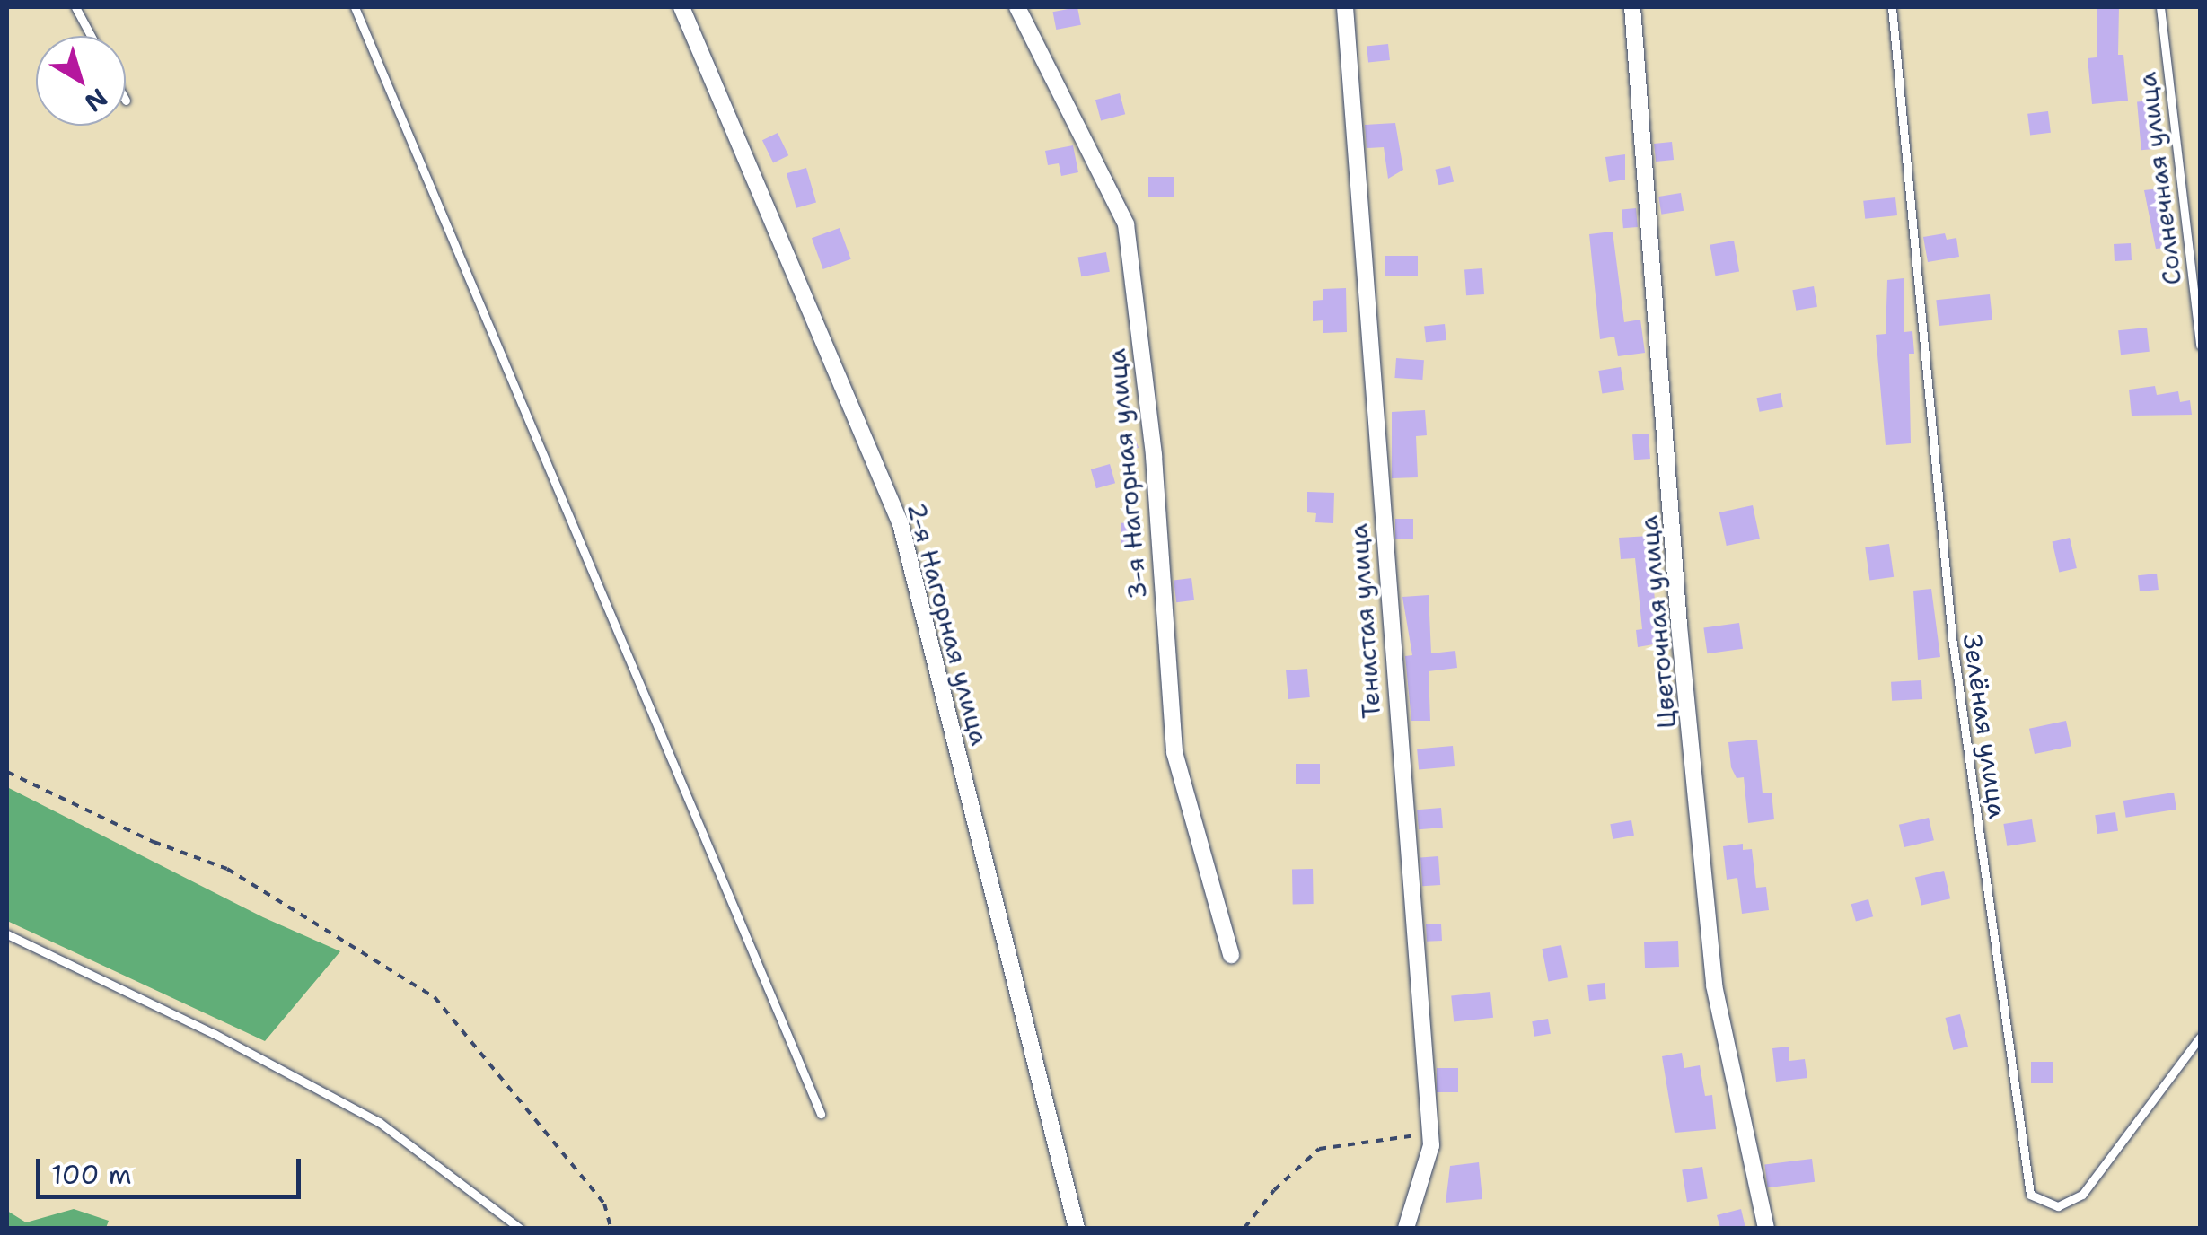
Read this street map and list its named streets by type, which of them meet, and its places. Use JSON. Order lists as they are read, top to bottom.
{
  "streets": {
    "street": [
      "3-я Нагорная улица",
      "Тенистая улица",
      "Цветочная улица",
      "2-я Нагорная улица"
    ],
    "lane": ["Солнечная улица", "Зелёная улица"]
  },
  "scale_bar": "100 m",
  "north": "bottom right"
}
